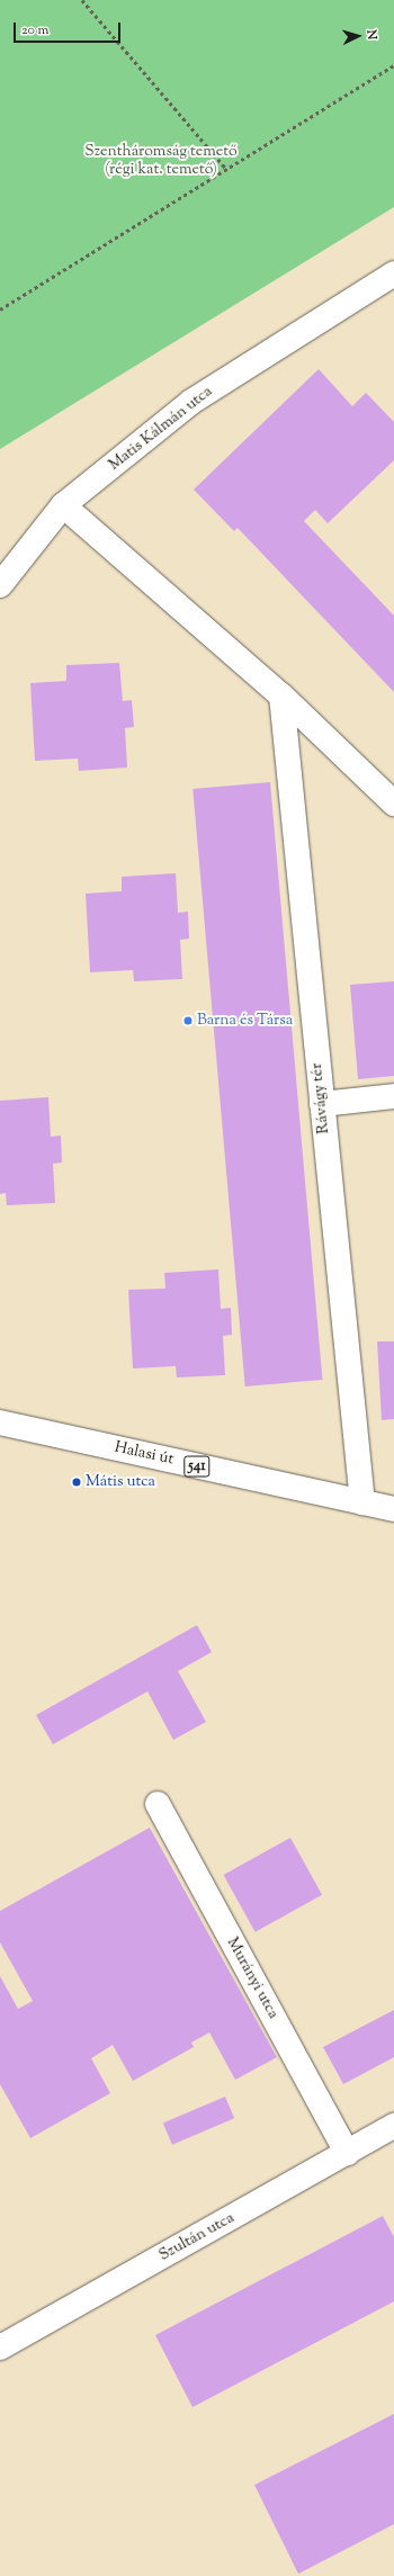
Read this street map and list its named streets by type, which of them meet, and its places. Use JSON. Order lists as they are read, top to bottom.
{
  "streets": {
    "street": [
      "Matis Kálmán utca",
      "Rávágy tér",
      "Halasi út",
      "541",
      "Murányi utca",
      "Szultán utca"
    ]
  },
  "crossings": [
    ["Rávágy tér", "Halasi út"],
    ["Murányi utca", "Szultán utca"]
  ],
  "parks": ["Szentháromság temető (régi kat. temető)"],
  "places": ["Barna és Társa", "Mátis utca"],
  "scale_bar": "20 m",
  "north": "right"
}
